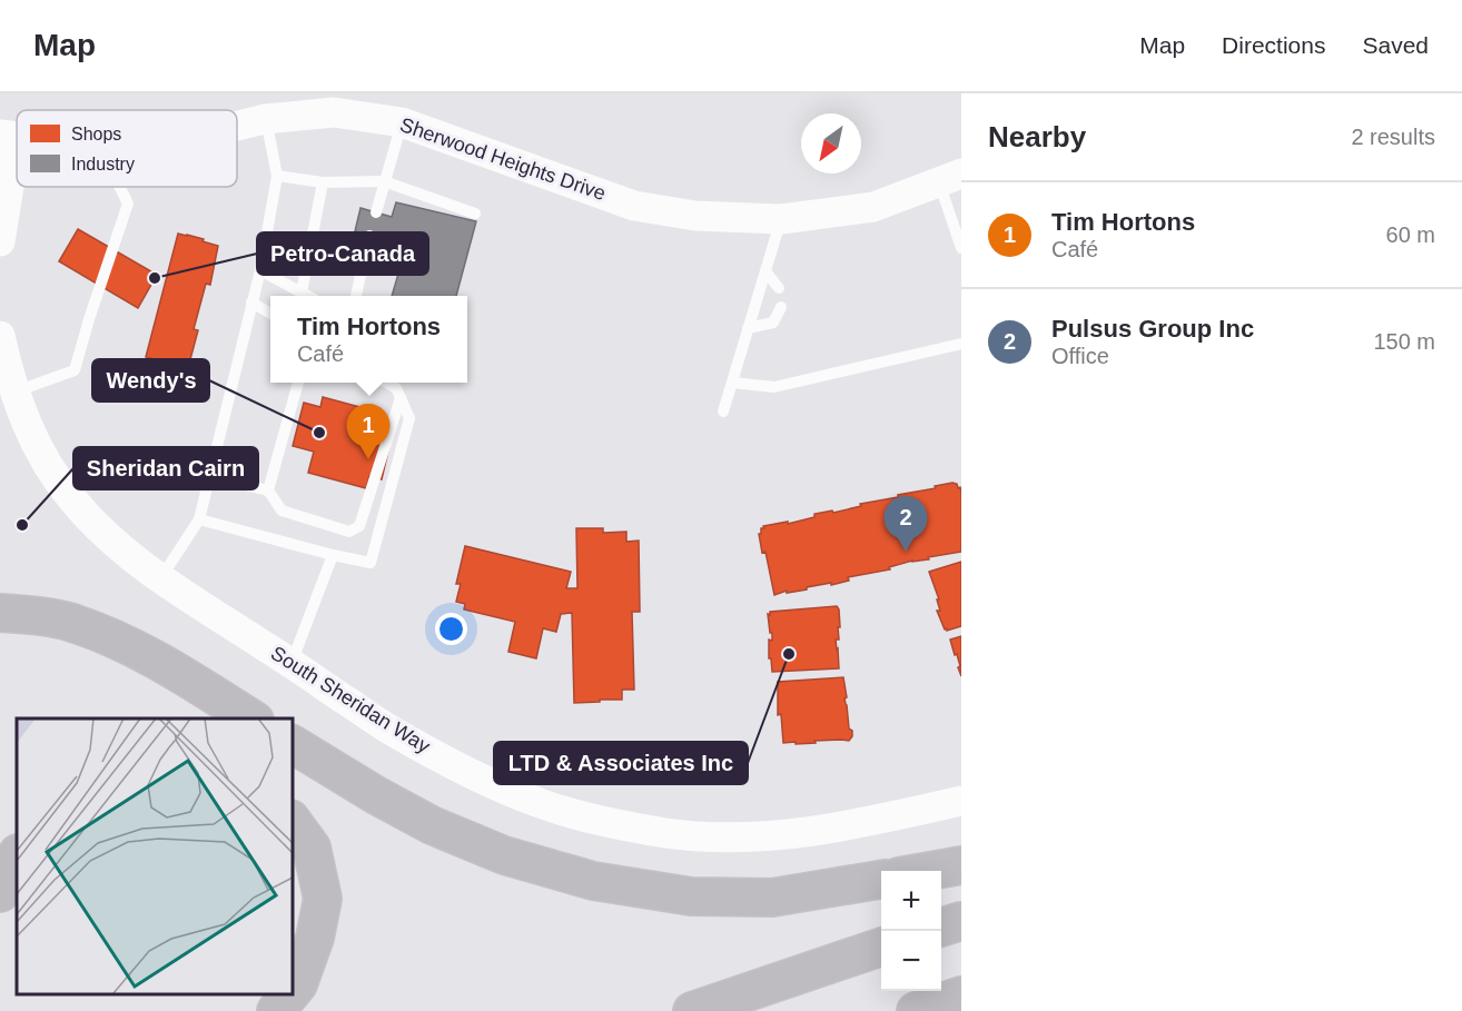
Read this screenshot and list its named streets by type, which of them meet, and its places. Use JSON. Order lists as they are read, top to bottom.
{
  "streets": {
    "street": ["Sherwood Heights Drive", "South Sheridan Way"]
  },
  "places": [
    "Petro-Canada",
    "Wendy's",
    "Sheridan Cairn",
    "LTD & Associates Inc"
  ],
  "legend": ["Shops", "Industry"],
  "north": "bottom left",
  "page": {
    "header": "Map",
    "nav": ["Map", "Directions", "Saved"],
    "heading": ["Nearby", "2 results"],
    "list": [
      {
        "mark": "1",
        "name": "Tim Hortons",
        "note": "Café",
        "value": "60 m"
      },
      {
        "mark": "2",
        "name": "Pulsus Group Inc",
        "note": "Office",
        "value": "150 m"
      }
    ],
    "popup": ["Tim Hortons", "Café"],
    "pins": ["1", "2"],
    "map_buttons": ["+", "−"]
  }
}
